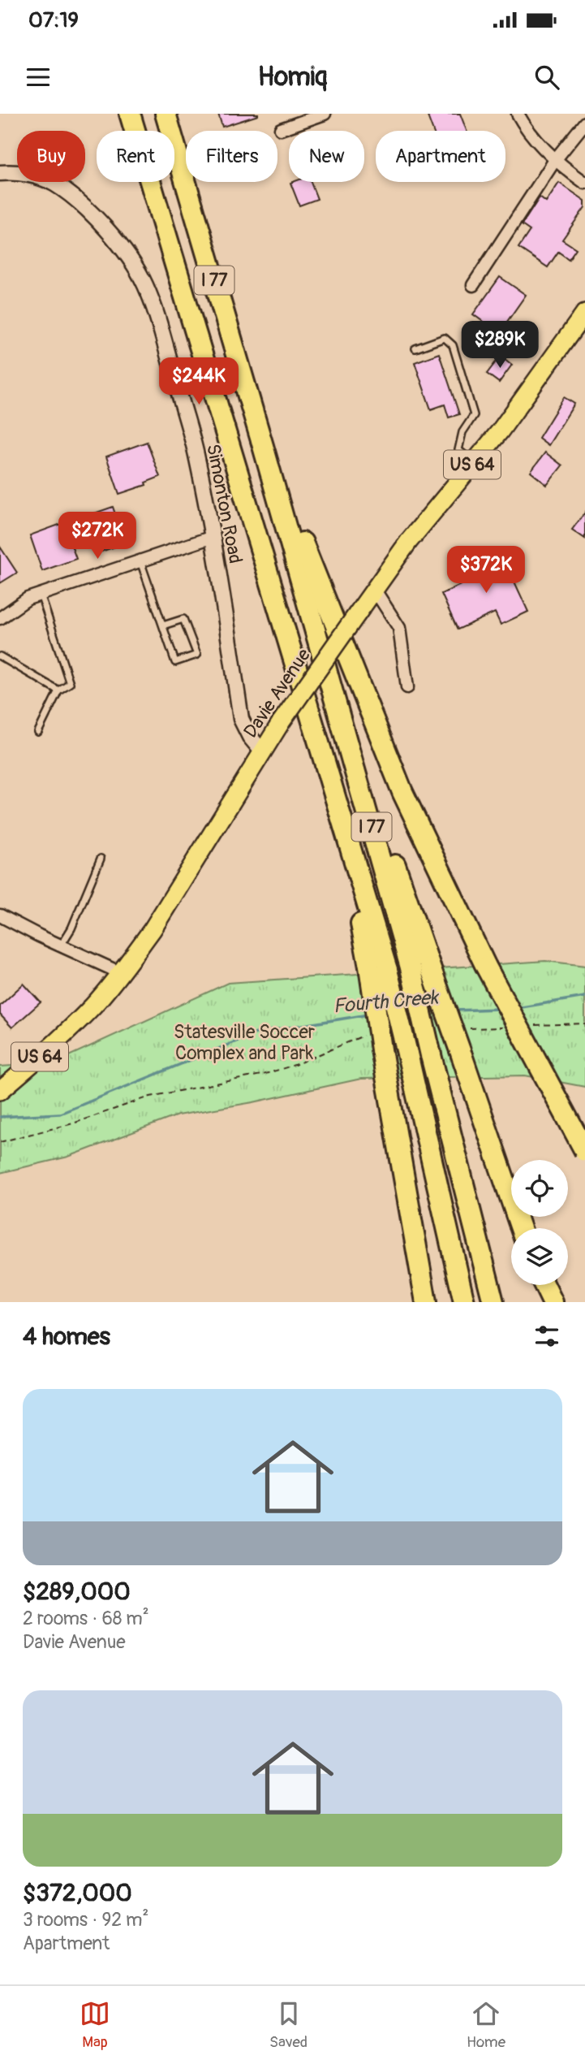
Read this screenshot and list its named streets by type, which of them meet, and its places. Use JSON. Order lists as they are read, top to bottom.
{
  "streets": {
    "highway": ["I 77"],
    "main road": ["US 64", "Davie Avenue"],
    "street": ["Simonton Road"]
  },
  "crossings": [
    ["Simonton Road", "Davie Avenue"]
  ],
  "water": ["Fourth Creek"],
  "parks": ["Statesville Soccer Complex and Park"],
  "page": {
    "status": "07:19",
    "header": "Homiq",
    "chip": [
      "Buy",
      "Rent",
      "Filters",
      "New",
      "Apartment"
    ],
    "price": [
      "$289K",
      "$244K",
      "$272K",
      "$372K"
    ],
    "heading": "4 homes",
    "list": [
      {
        "name": "$289,000",
        "note": "2 rooms · 68 m² · Davie Avenue"
      },
      {
        "name": "$372,000",
        "note": "3 rooms · 92 m² · Apartment"
      }
    ],
    "tabs": ["Map", "Saved", "Home"]
  }
}
